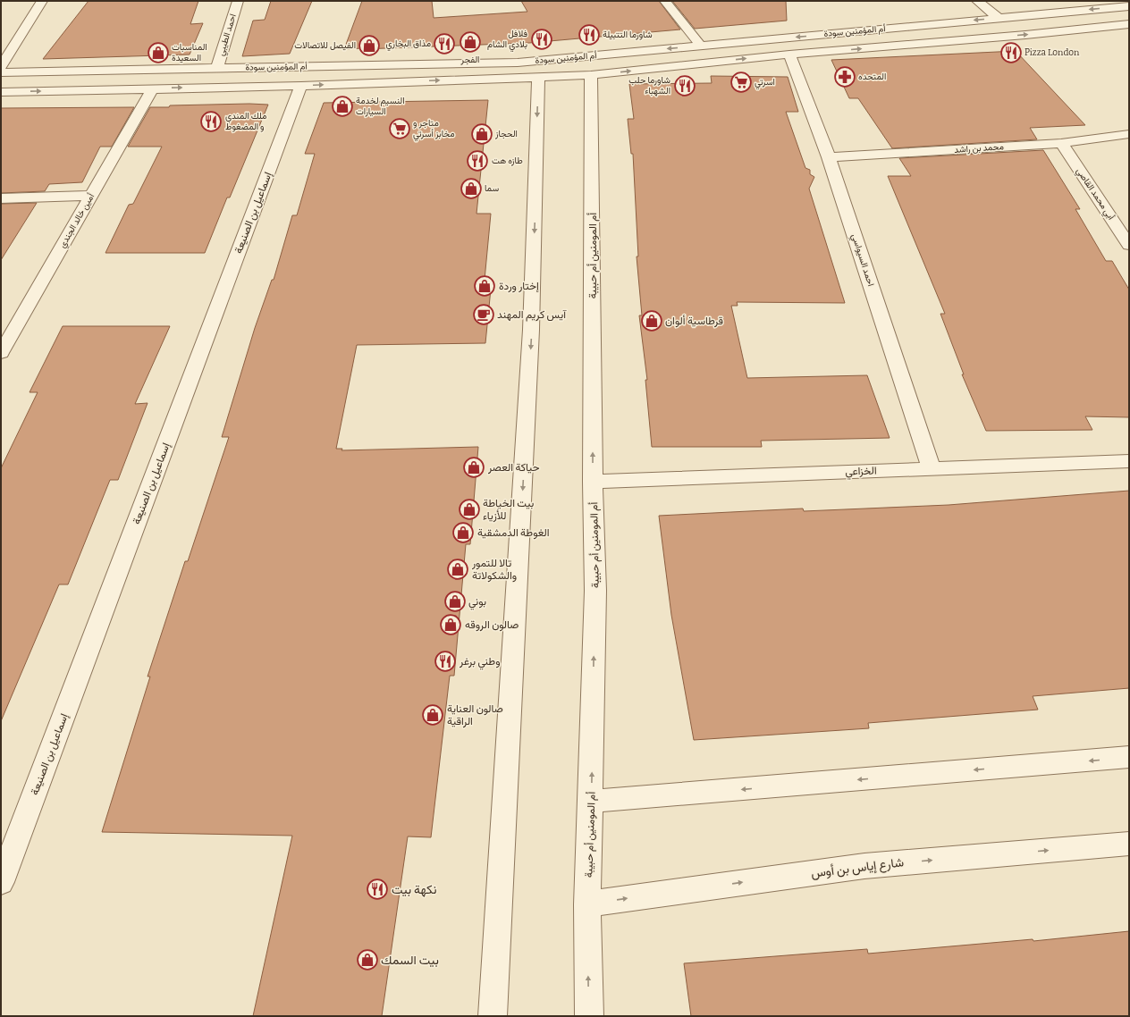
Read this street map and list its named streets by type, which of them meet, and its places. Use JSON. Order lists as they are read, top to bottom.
{
  "streets": {
    "street": [
      "أم المؤمنين سودة",
      "احمد الطيبي",
      "محمد بن راشد",
      "أبي محمد القاصي",
      "إسماعيل بن الصنيعة",
      "أمين خالد الجندي",
      "أم المومنين أم حبيبة",
      "احمد السيواسي",
      "الخزاعي",
      "شارع إياس بن أوس"
    ]
  },
  "crossings": [
    ["أم المؤمنين سودة", "احمد الطيبي"],
    ["أم المؤمنين سودة", "إسماعيل بن الصنيعة"],
    ["أم المؤمنين سودة", "أمين خالد الجندي"],
    ["أم المؤمنين سودة", "أم المومنين أم حبيبة"],
    ["أم المؤمنين سودة", "احمد السيواسي"],
    ["محمد بن راشد", "أبي محمد القاصي"],
    ["محمد بن راشد", "احمد السيواسي"],
    ["أم المومنين أم حبيبة", "الخزاعي"],
    ["أم المومنين أم حبيبة", "شارع إياس بن أوس"],
    ["احمد السيواسي", "الخزاعي"]
  ],
  "places": {
    "restaurant": [
      "شاورما التتبيلة",
      "فلافل بلادي الشام",
      "مذاق البخاري",
      "Pizza London",
      "شاورما حلب الشهباء",
      "ملك المندي و المضغوط",
      "طازه هت",
      "وطني برغر",
      "نكهة بيت"
    ],
    "shop": [
      "الفجر",
      "الفيصل للاتصالات",
      "المناسبات السعيدة",
      "النسيم لخدمة السيارات",
      "الحجاز",
      "سما",
      "إختار وردة",
      "قرطاسية ألوان",
      "حياكة العصر",
      "بيت الخياطة للأزياء",
      "الغوطة الدمشقية",
      "تالا للتمور والشكولاتة",
      "بوني",
      "صالون الروقه",
      "صالون العناية الراقية",
      "بيت السمك"
    ],
    "pharmacy": ["المتحده"],
    "supermarket": ["اسرتي", "متاجر و مخابز أسرتي"],
    "cafe": ["آيس كريم المهند"]
  }
}
